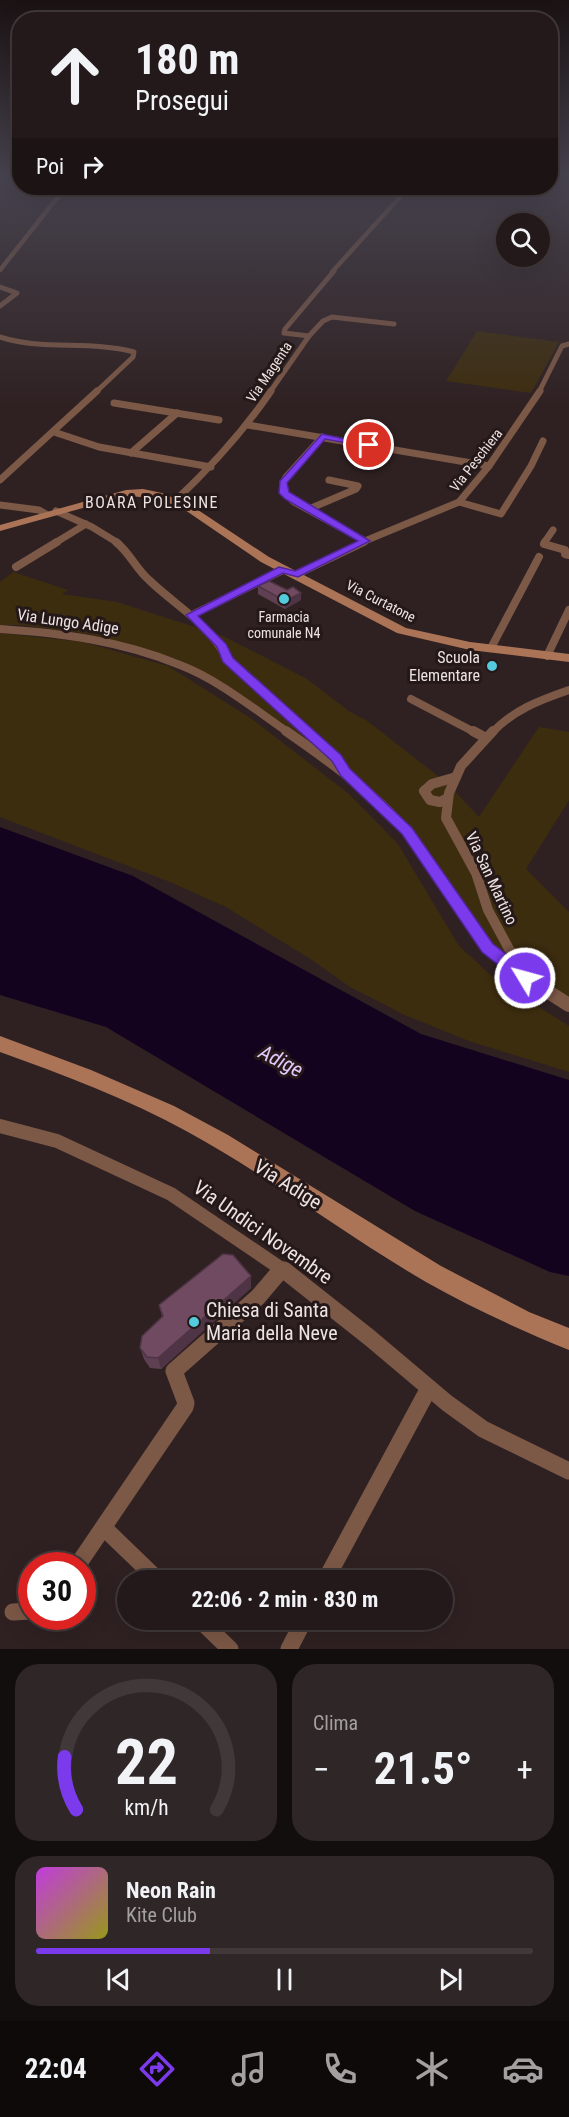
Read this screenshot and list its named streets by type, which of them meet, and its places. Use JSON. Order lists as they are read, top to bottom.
{
  "streets": {
    "street": [
      "Via Magenta",
      "Via Peschiera",
      "Via Curtatone",
      "Via Lungo Adige",
      "Via San Martino",
      "Via Adige",
      "Via Undici Novembre"
    ]
  },
  "crossings": [
    ["Via Magenta", "Via Curtatone"],
    ["Via Peschiera", "Via Curtatone"],
    ["Via Lungo Adige", "Via San Martino"]
  ],
  "districts": ["BOARA POLESINE"],
  "water": ["Adige"],
  "places": ["Farmacia comunale N4", "Scuola Elementare", "Chiesa di Santa Maria della Neve"],
  "page": {
    "turn": ["180 m", "Prosegui"],
    "then": "Poi",
    "limit": "30",
    "trip": "22:06 · 2 min · 830 m",
    "tile": "Clima",
    "heat": ["−", "21.5°", "+"],
    "song": ["Neon Rain", "Kite Club"],
    "tabs": "22:04",
    "gauge": ["22", "km/h"]
  }
}
